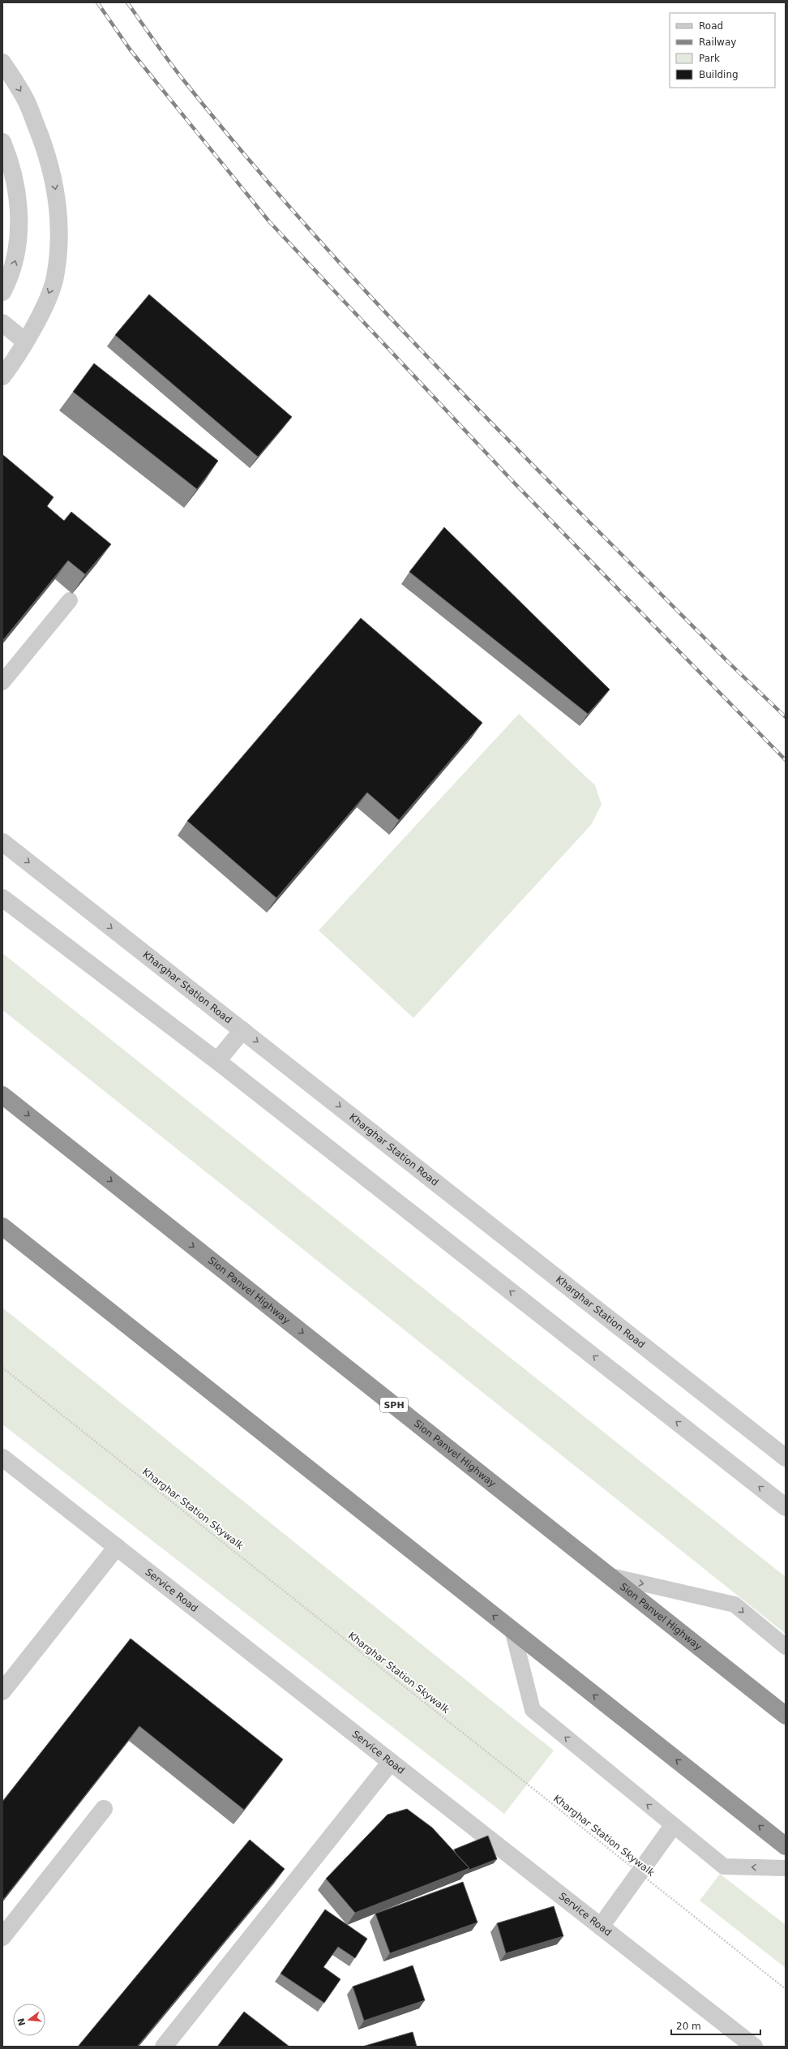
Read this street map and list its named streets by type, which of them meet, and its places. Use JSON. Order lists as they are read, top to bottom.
{
  "streets": {
    "highway": ["Sion Panvel Highway", "SPH"],
    "street": ["Kharghar Station Road", "Service Road"],
    "path": ["Kharghar Station Skywalk"]
  },
  "legend": [
    "Road",
    "Railway",
    "Park",
    "Building"
  ],
  "scale_bar": "20 m",
  "north": "left"
}
